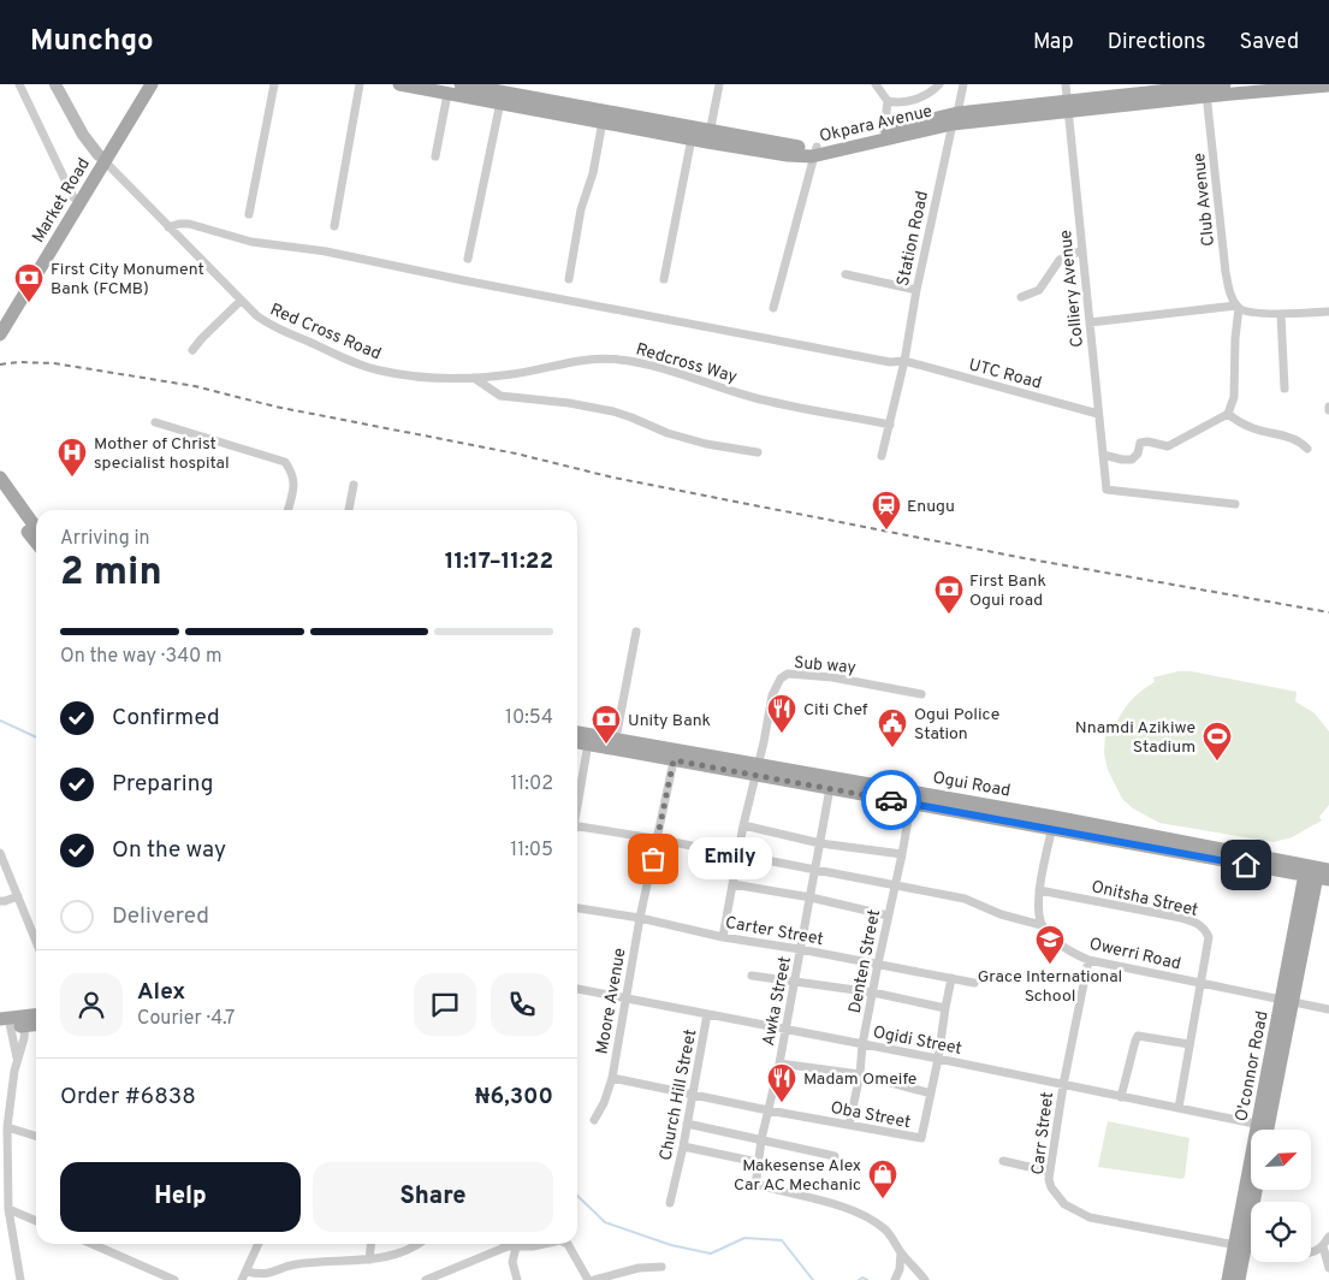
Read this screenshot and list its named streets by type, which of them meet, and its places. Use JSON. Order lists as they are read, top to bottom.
{
  "streets": {
    "main road": [
      "Okpara Avenue",
      "Market Road",
      "Ogui Road",
      "O'connor Road"
    ],
    "street": [
      "Club Avenue",
      "Station Road",
      "Colliery Avenue",
      "Red Cross Road",
      "Redcross Way",
      "UTC Road",
      "Sub way",
      "Onitsha Street",
      "Carter Street",
      "Owerri Road",
      "Denten Street",
      "Moore Avenue",
      "Awka Street",
      "Ogidi Street",
      "Church Hill Street",
      "Oba Street",
      "Carr Street"
    ]
  },
  "crossings": [
    ["Okpara Avenue", "Club Avenue"],
    ["Okpara Avenue", "Station Road"],
    ["Okpara Avenue", "Colliery Avenue"],
    ["Market Road", "Red Cross Road"],
    ["Station Road", "Redcross Way"],
    ["Station Road", "UTC Road"],
    ["Colliery Avenue", "UTC Road"],
    ["Red Cross Road", "Redcross Way"],
    ["Red Cross Road", "UTC Road"],
    ["Sub way", "Ogui Road"],
    ["Ogui Road", "Denten Street"],
    ["Ogui Road", "Awka Street"],
    ["Ogui Road", "O'connor Road"],
    ["Onitsha Street", "Owerri Road"],
    ["Onitsha Street", "Ogidi Street"],
    ["Carter Street", "Denten Street"],
    ["Carter Street", "Moore Avenue"],
    ["Carter Street", "Awka Street"],
    ["Carter Street", "Oba Street"],
    ["Owerri Road", "O'connor Road"],
    ["Owerri Road", "Carr Street"],
    ["Denten Street", "Ogidi Street"],
    ["Denten Street", "Oba Street"],
    ["Moore Avenue", "Awka Street"],
    ["Moore Avenue", "Ogidi Street"],
    ["Moore Avenue", "Church Hill Street"],
    ["Moore Avenue", "Oba Street"],
    ["Awka Street", "Ogidi Street"],
    ["Awka Street", "Oba Street"],
    ["Ogidi Street", "O'connor Road"],
    ["Ogidi Street", "Church Hill Street"],
    ["Ogidi Street", "Oba Street"],
    ["Ogidi Street", "Carr Street"],
    ["O'connor Road", "Carr Street"]
  ],
  "places": {
    "bank": ["First City Monument Bank (FCMB)", "First Bank Ogui road", "Unity Bank"],
    "hospital": ["Mother of Christ specialist hospital"],
    "station": ["Enugu"],
    "restaurant": ["Citi Chef", "Madam Omeife"],
    "public building": ["Ogui Police Station"],
    "sports": ["Nnamdi Azikiwe Stadium"],
    "other": ["Emily"],
    "school or university": ["Grace International School"],
    "shop": ["Makesense Alex Car AC Mechanic"]
  },
  "north": "top right",
  "page": {
    "header": "Munchgo",
    "nav": ["Map", "Directions", "Saved"],
    "heading": ["2 min", "Arriving in", "11:17–11:22"],
    "panel": [
      "Alex",
      "Courier · 4.7",
      "Order #6838",
      "₦6,300"
    ],
    "bar": "On the way · 340 m",
    "list": [
      ["Confirmed", "10:54"],
      ["Preparing", "11:02"],
      ["On the way", "11:05"],
      "Delivered"
    ],
    "bubble": "Emily",
    "buttons": ["Help", "Share"]
  }
}
